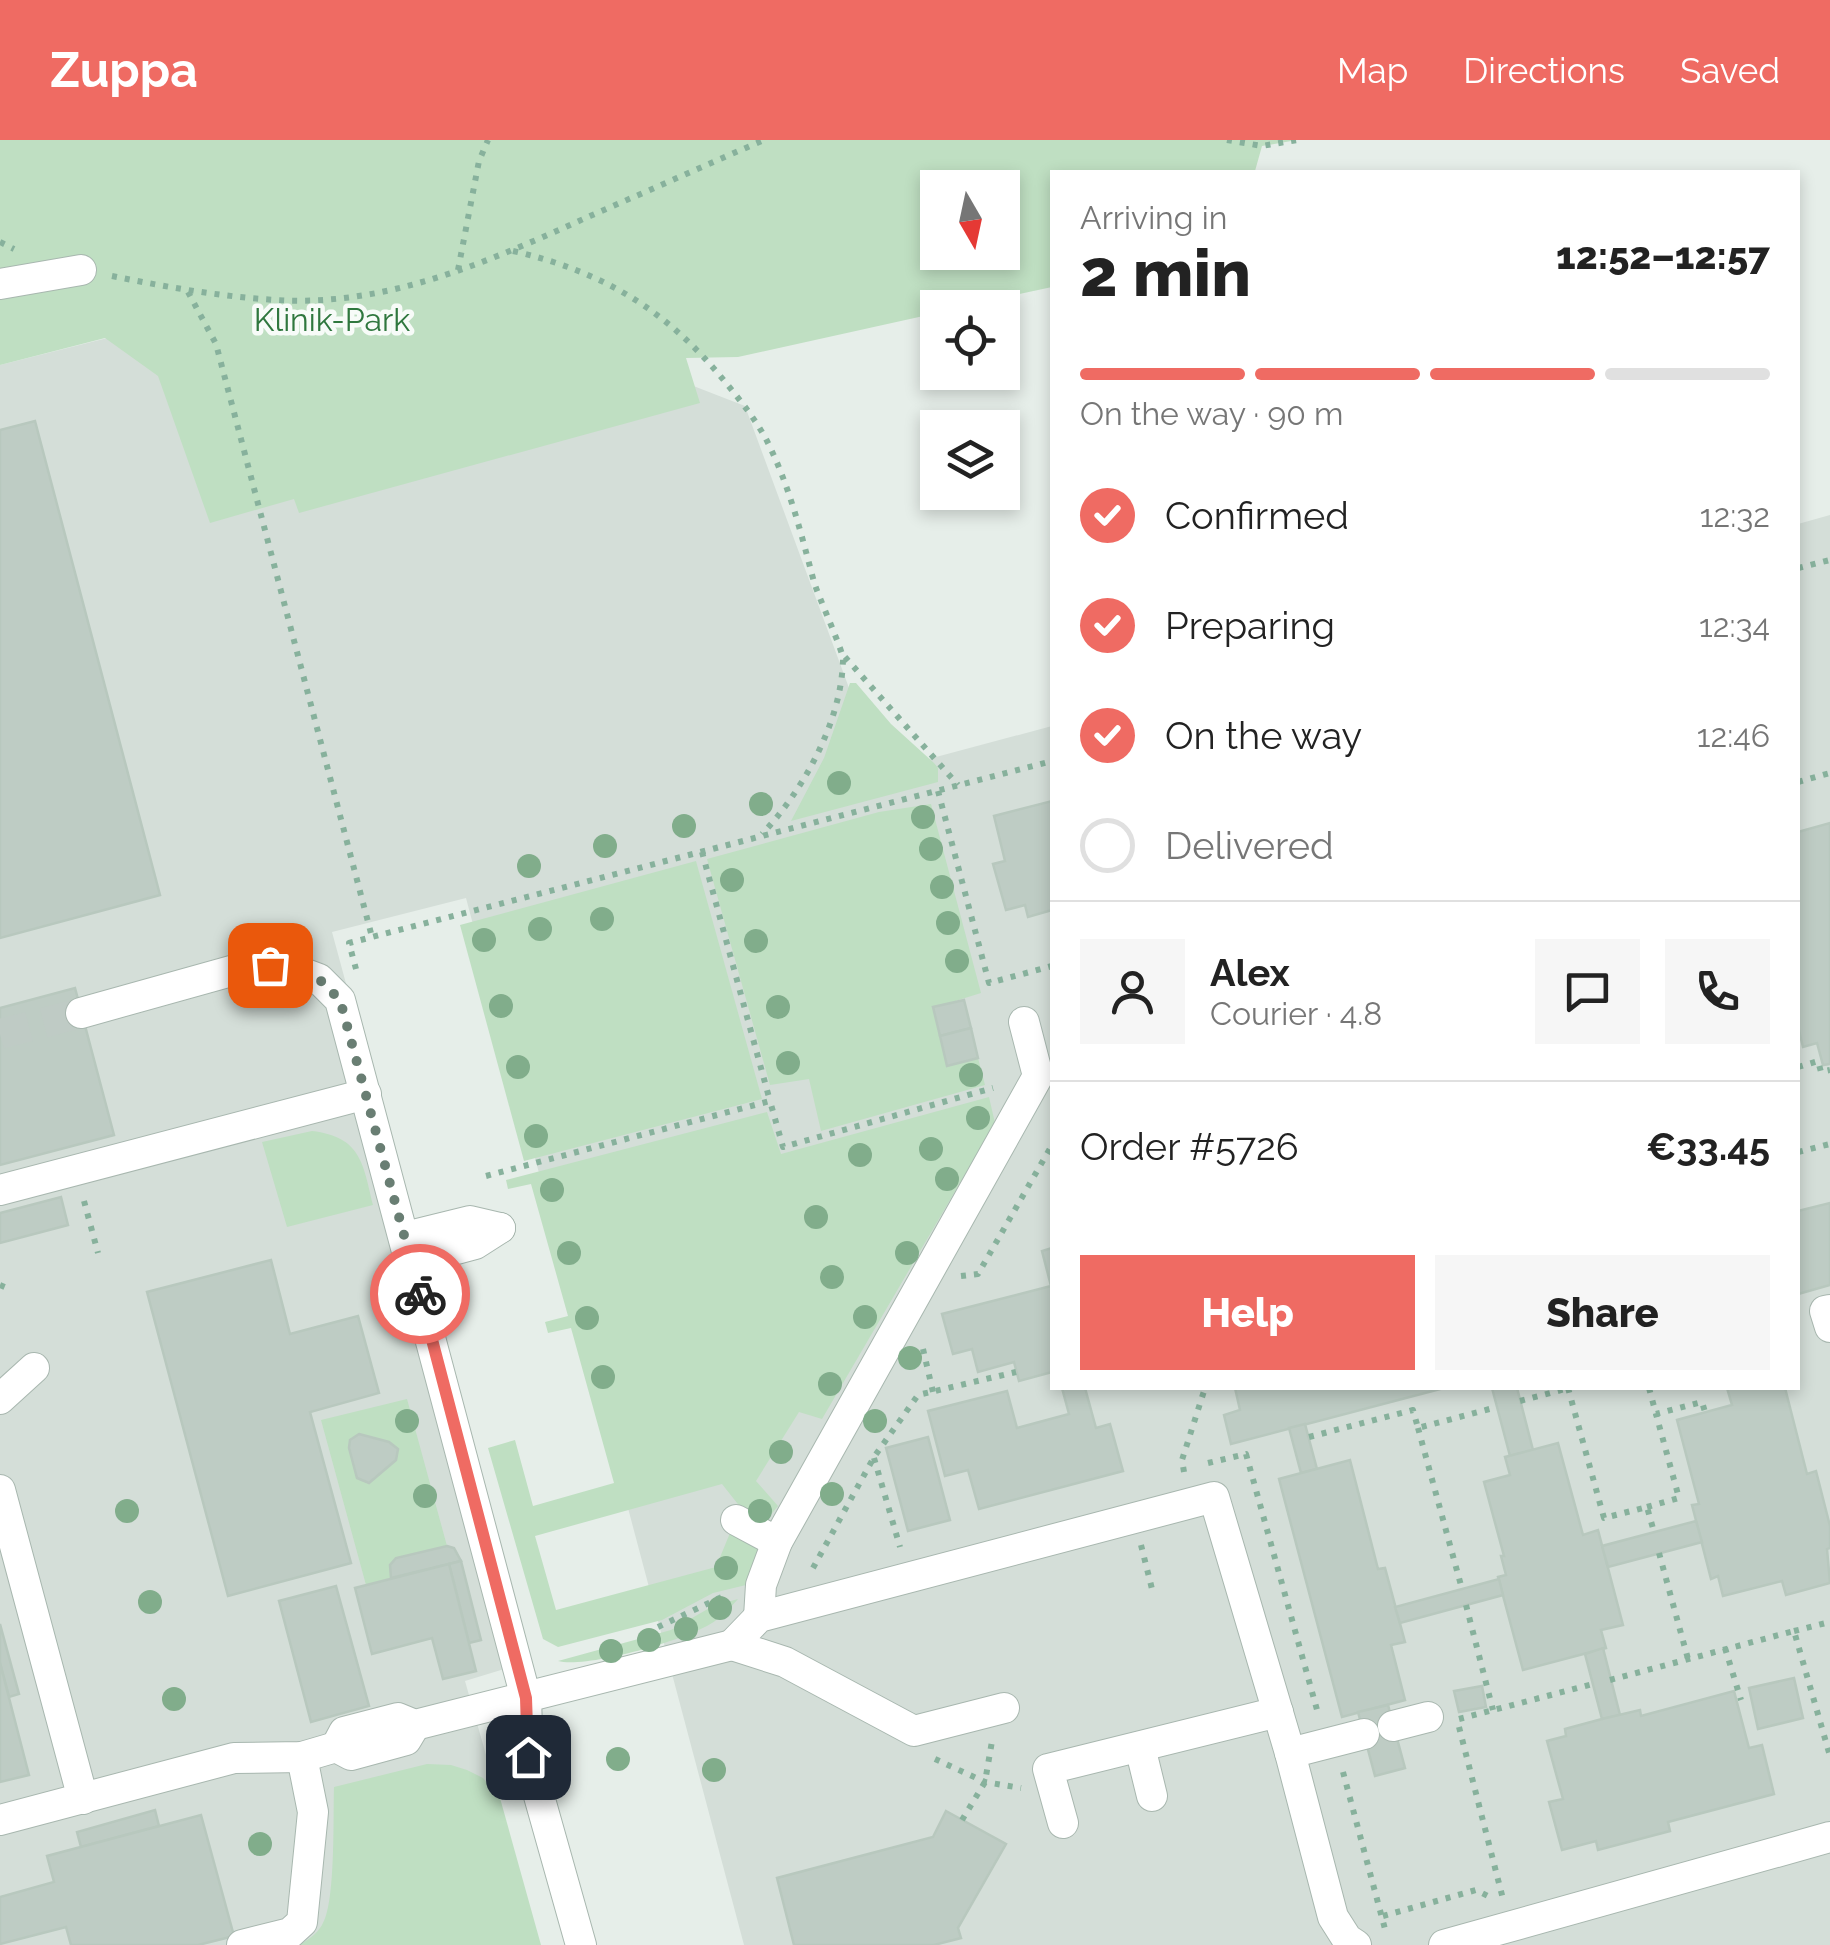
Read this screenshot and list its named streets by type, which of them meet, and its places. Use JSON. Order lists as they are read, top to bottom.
{
  "parks": ["Klinik-Park"],
  "north": "bottom",
  "page": {
    "header": "Zuppa",
    "nav": ["Map", "Directions", "Saved"],
    "heading": ["2 min", "Arriving in", "12:52–12:57"],
    "panel": [
      "Alex",
      "Courier · 4.8",
      "Order #5726",
      "€33.45"
    ],
    "bar": "On the way · 90 m",
    "list": [
      ["Confirmed", "12:32"],
      ["Preparing", "12:34"],
      ["On the way", "12:46"],
      "Delivered"
    ],
    "buttons": ["Help", "Share"]
  }
}
